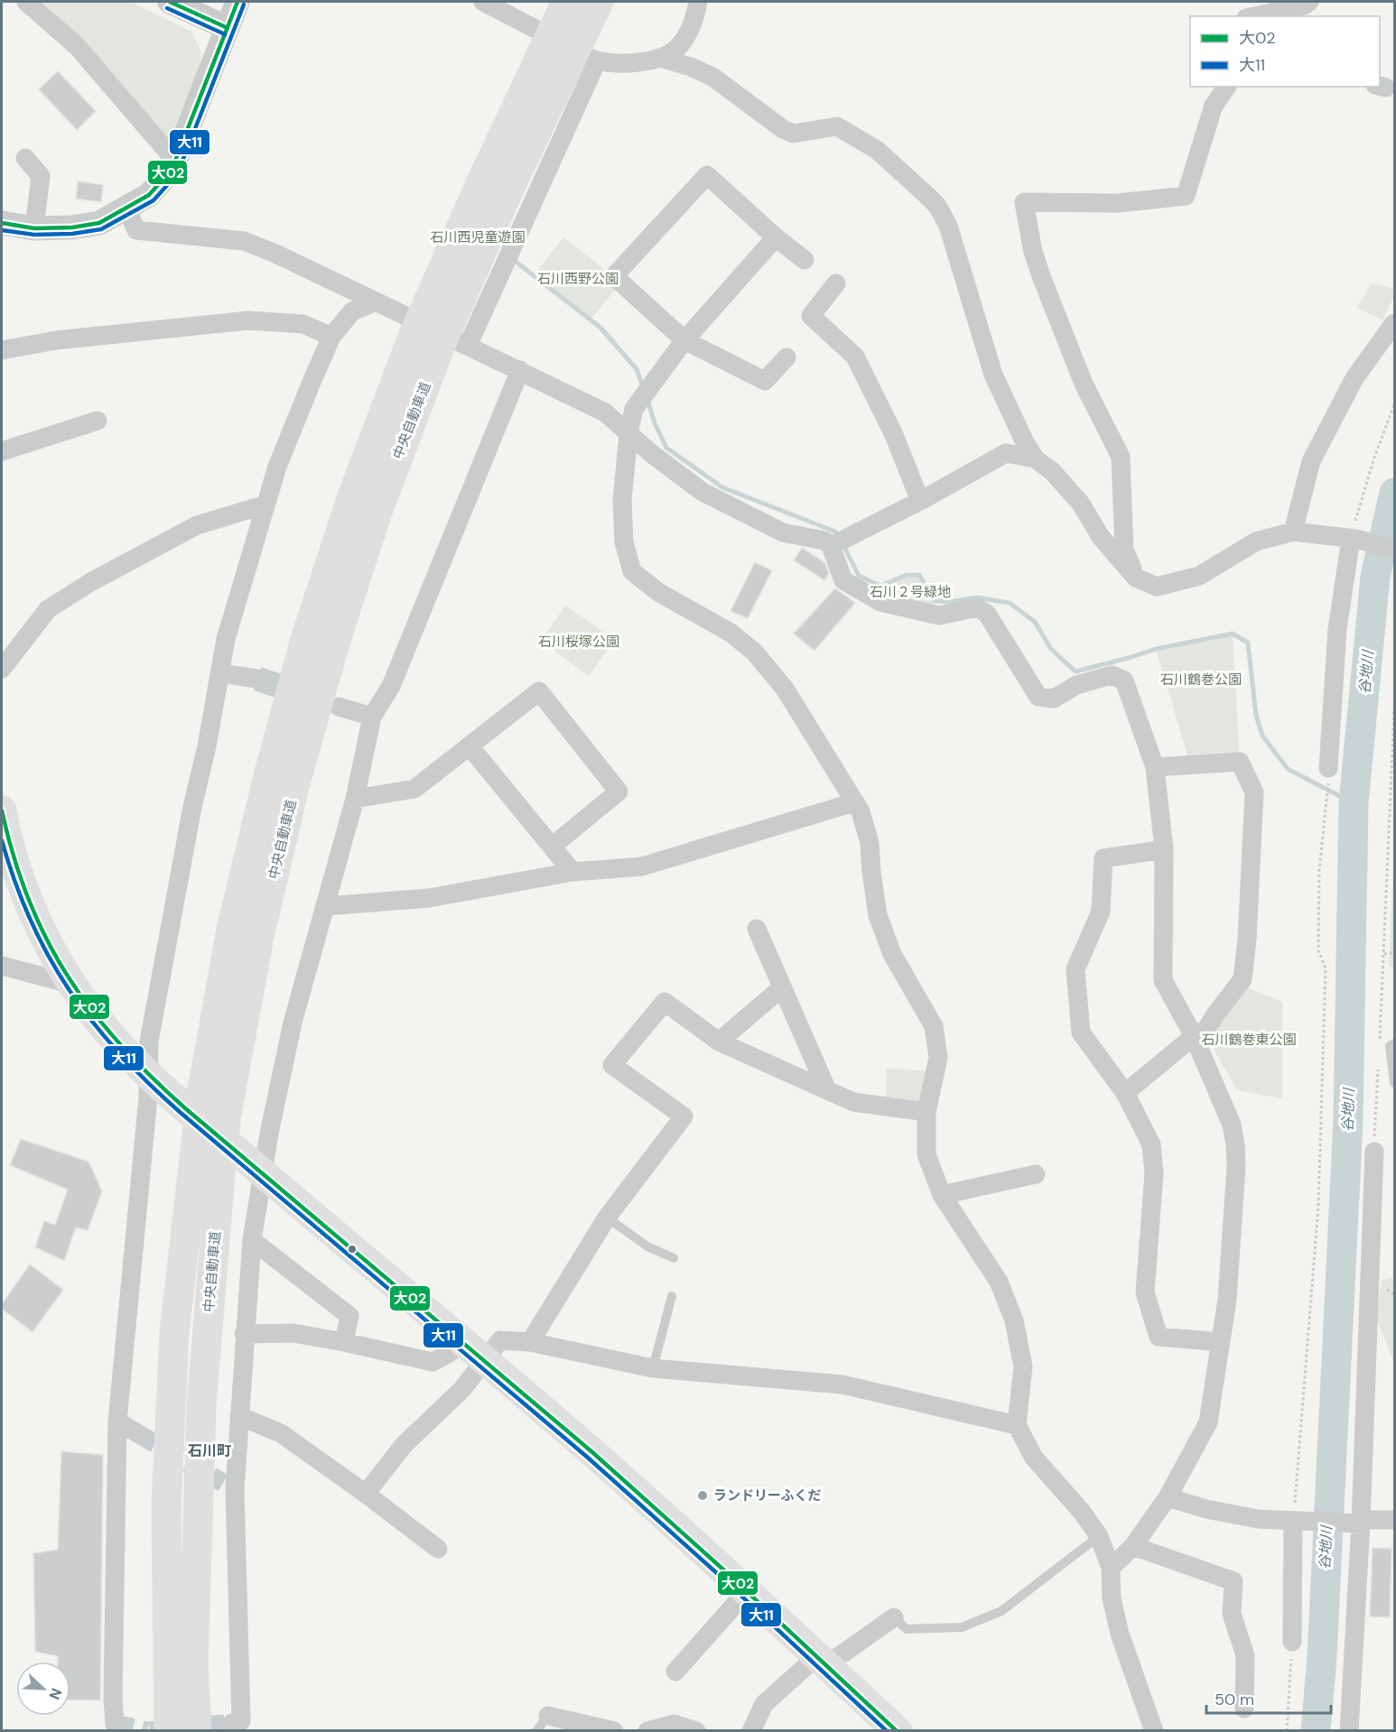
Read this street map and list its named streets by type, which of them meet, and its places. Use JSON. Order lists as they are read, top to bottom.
{
  "streets": {
    "main road": ["中央自動車道"]
  },
  "districts": ["石川町"],
  "water": ["谷地川"],
  "parks": [
    "石川西児童遊園",
    "石川西野公園",
    "石川２号緑地",
    "石川桜塚公園",
    "石川鶴巻公園",
    "石川鶴巻東公園"
  ],
  "places": ["ランドリーふくだ"],
  "lines": ["transit line 大02", "transit line 大11"],
  "legend": ["大02", "大11"],
  "scale_bar": "50 m",
  "north": "bottom right"
}
